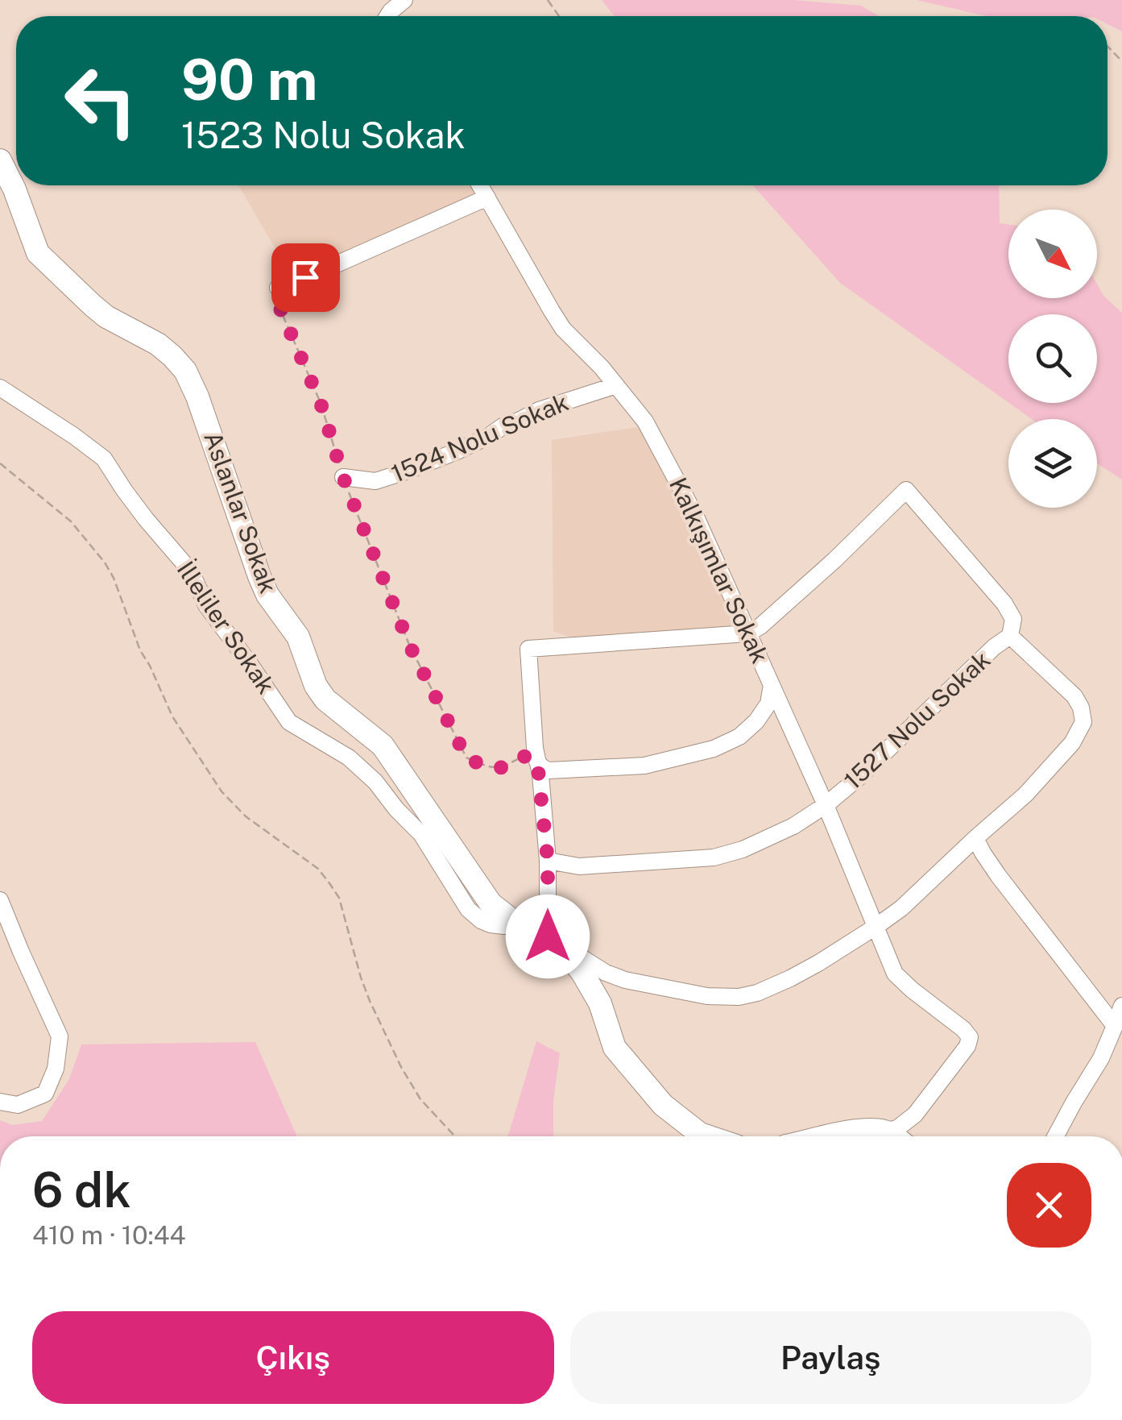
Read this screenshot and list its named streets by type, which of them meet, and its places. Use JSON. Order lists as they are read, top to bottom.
{
  "streets": {
    "street": [
      "1524 Nolu Sokak",
      "Aslanlar Sokak",
      "Kalkışımlar Sokak",
      "İlleliler Sokak",
      "1527 Nolu Sokak"
    ]
  },
  "crossings": [
    ["1524 Nolu Sokak", "Kalkışımlar Sokak"],
    ["Aslanlar Sokak", "İlleliler Sokak"],
    ["Kalkışımlar Sokak", "1527 Nolu Sokak"]
  ],
  "north": "bottom right",
  "page": {
    "turn": ["90 m", "1523 Nolu Sokak"],
    "heading": ["6 dk", "410 m · 10:44"],
    "buttons": ["Çıkış", "Paylaş"]
  }
}
